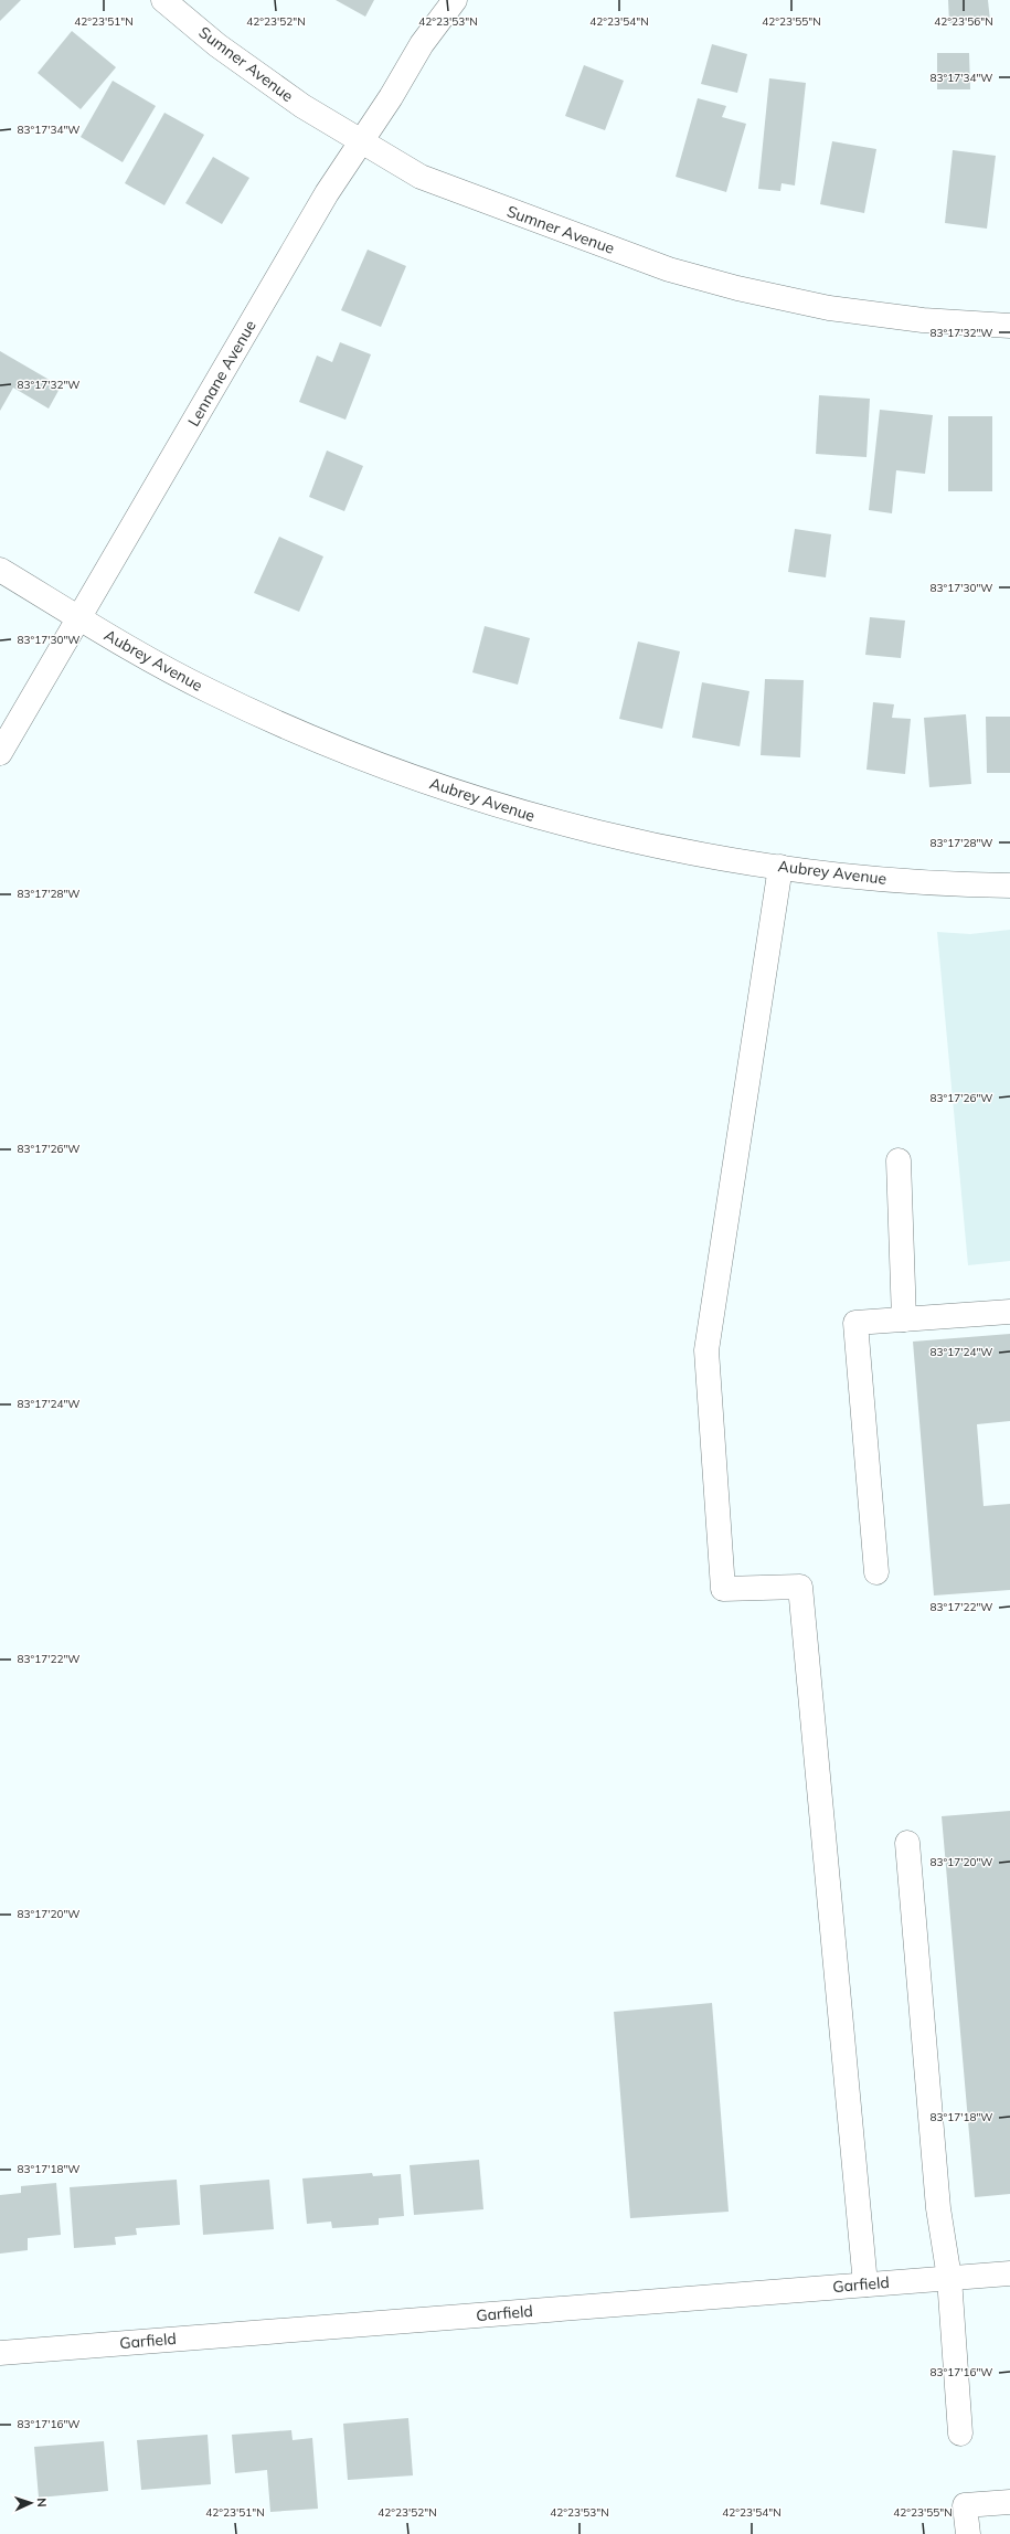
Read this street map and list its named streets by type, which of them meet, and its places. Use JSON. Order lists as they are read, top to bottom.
{
  "streets": {
    "street": [
      "Sumner Avenue",
      "Lennane Avenue",
      "Aubrey Avenue",
      "Garfield"
    ]
  },
  "crossings": [
    ["Sumner Avenue", "Lennane Avenue"],
    ["Lennane Avenue", "Aubrey Avenue"]
  ],
  "north": "right",
  "coordinates": [
    "42°23'51\"N",
    "42°23'52\"N",
    "42°23'53\"N",
    "42°23'54\"N",
    "42°23'55\"N",
    "42°23'56\"N",
    "83°17'34\"W",
    "83°17'32\"W",
    "83°17'30\"W",
    "83°17'28\"W",
    "83°17'26\"W",
    "83°17'24\"W",
    "83°17'22\"W",
    "83°17'20\"W",
    "83°17'18\"W",
    "83°17'16\"W"
  ]
}
